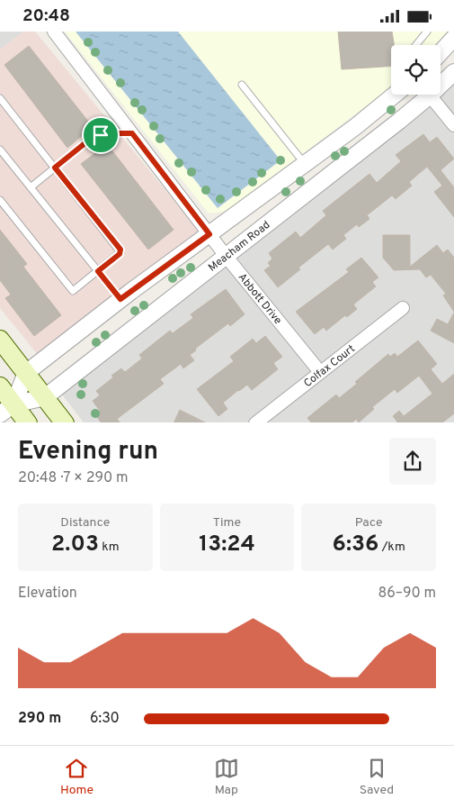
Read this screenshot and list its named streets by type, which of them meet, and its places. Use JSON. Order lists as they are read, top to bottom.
{
  "streets": {
    "street": ["Meacham Road", "Abbott Drive", "Colfax Court"]
  },
  "crossings": [
    ["Meacham Road", "Abbott Drive"],
    ["Abbott Drive", "Colfax Court"]
  ],
  "page": {
    "status": "20:48",
    "heading": ["Evening run", "20:48 · 7 × 290 m"],
    "stats": [
      ["Distance", "2.03 km"],
      ["Time", "13:24"],
      ["Pace", "6:36 /km"]
    ],
    "chart": ["Elevation", "86–90 m"],
    "list": [
      {
        "name": "290 m",
        "note": "6:30"
      }
    ],
    "tabs": ["Home", "Map", "Saved"]
  }
}
